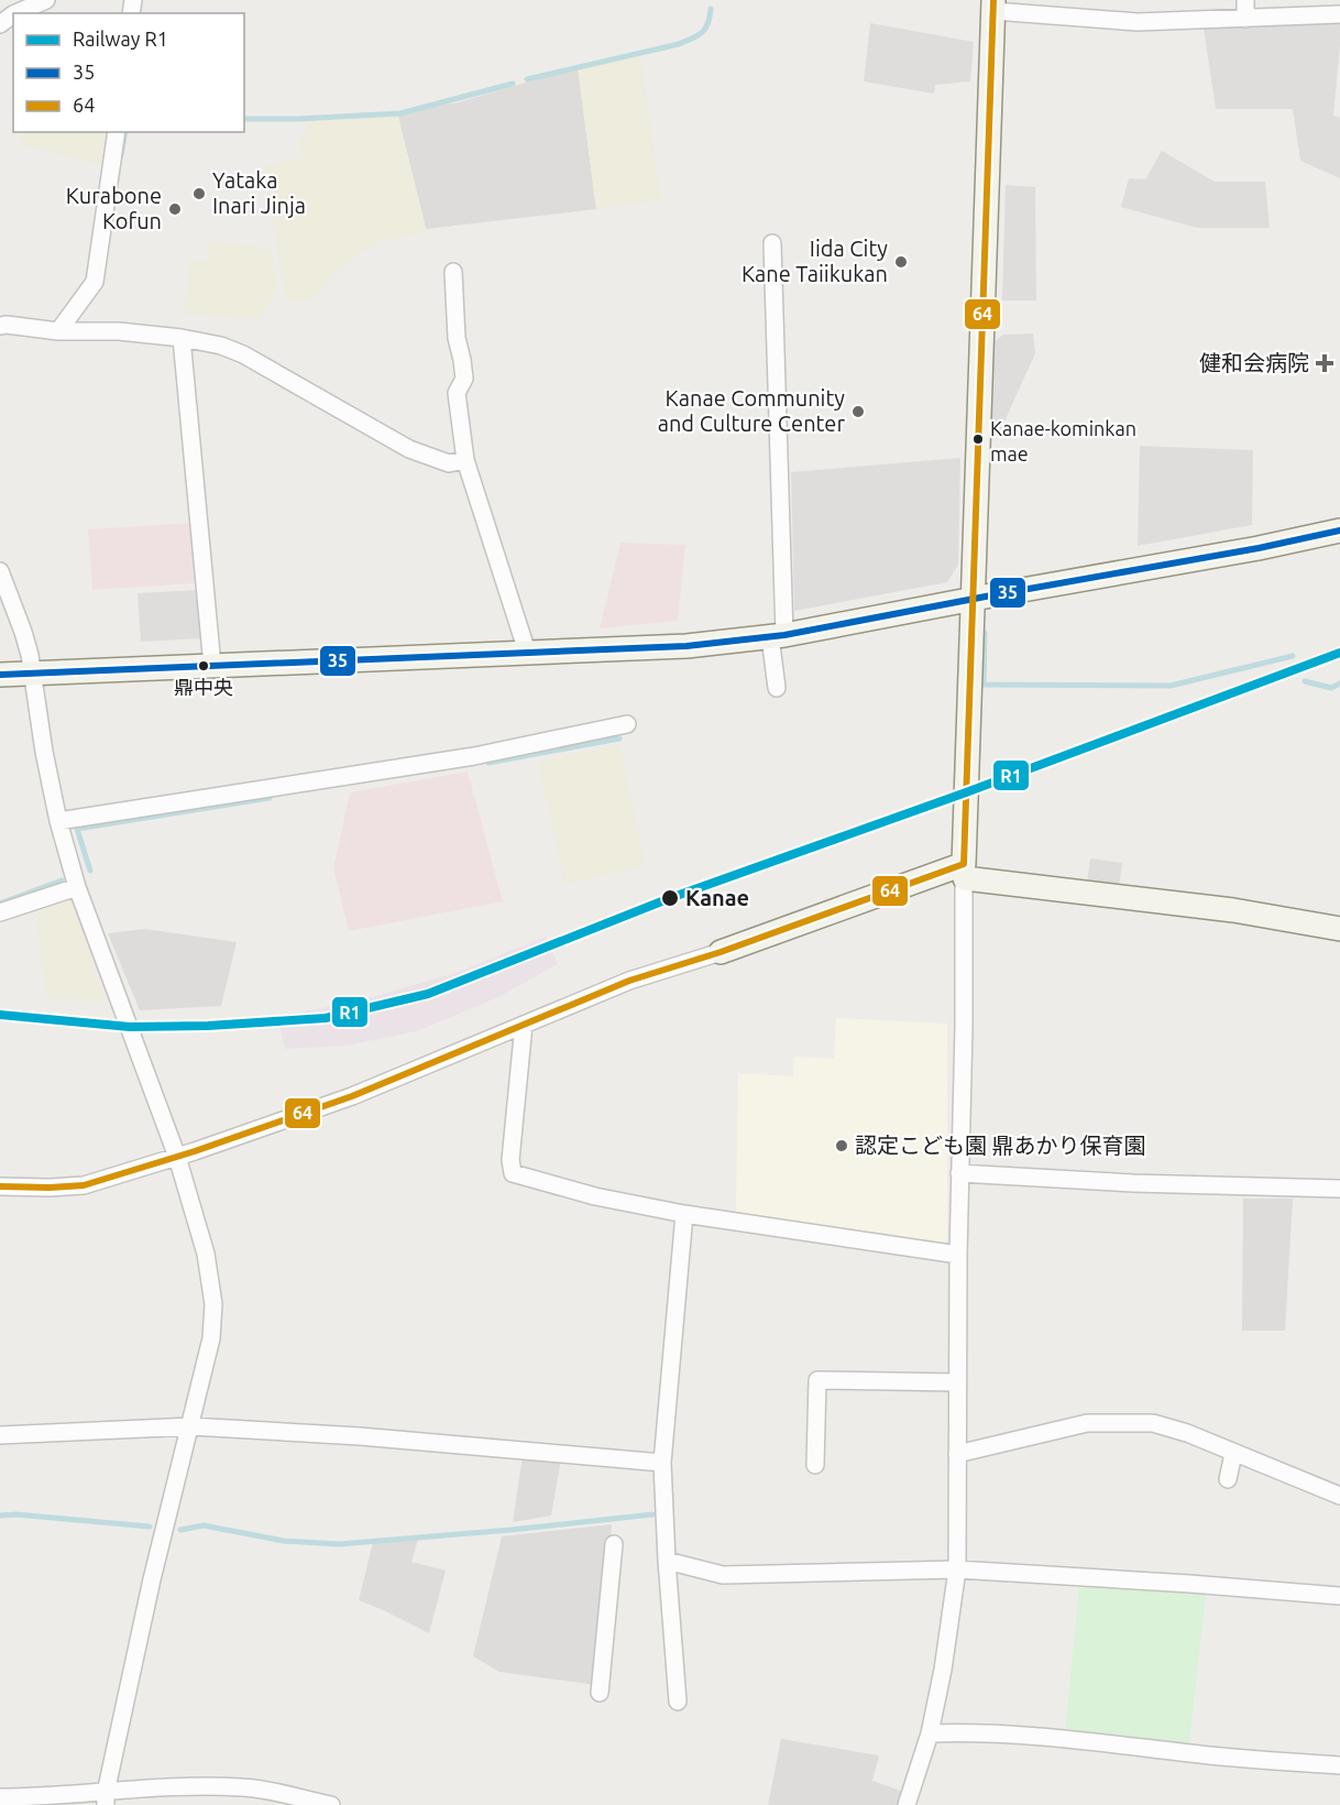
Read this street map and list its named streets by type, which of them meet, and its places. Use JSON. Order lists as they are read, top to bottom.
{
  "places": {
    "other": [
      "Yataka Inari Jinja",
      "Kurabone Kofun",
      "Iida City Kane Taiikukan",
      "Kanae Community and Culture Center",
      "Kanae-kominkan mae",
      "鼎中央",
      "Kanae",
      "認定こども園 鼎あかり保育園"
    ],
    "health": ["健和会病院"]
  },
  "lines": ["transit line 64", "transit line 35", "rail line R1"],
  "legend": ["Railway R1", "35", "64"]
}
